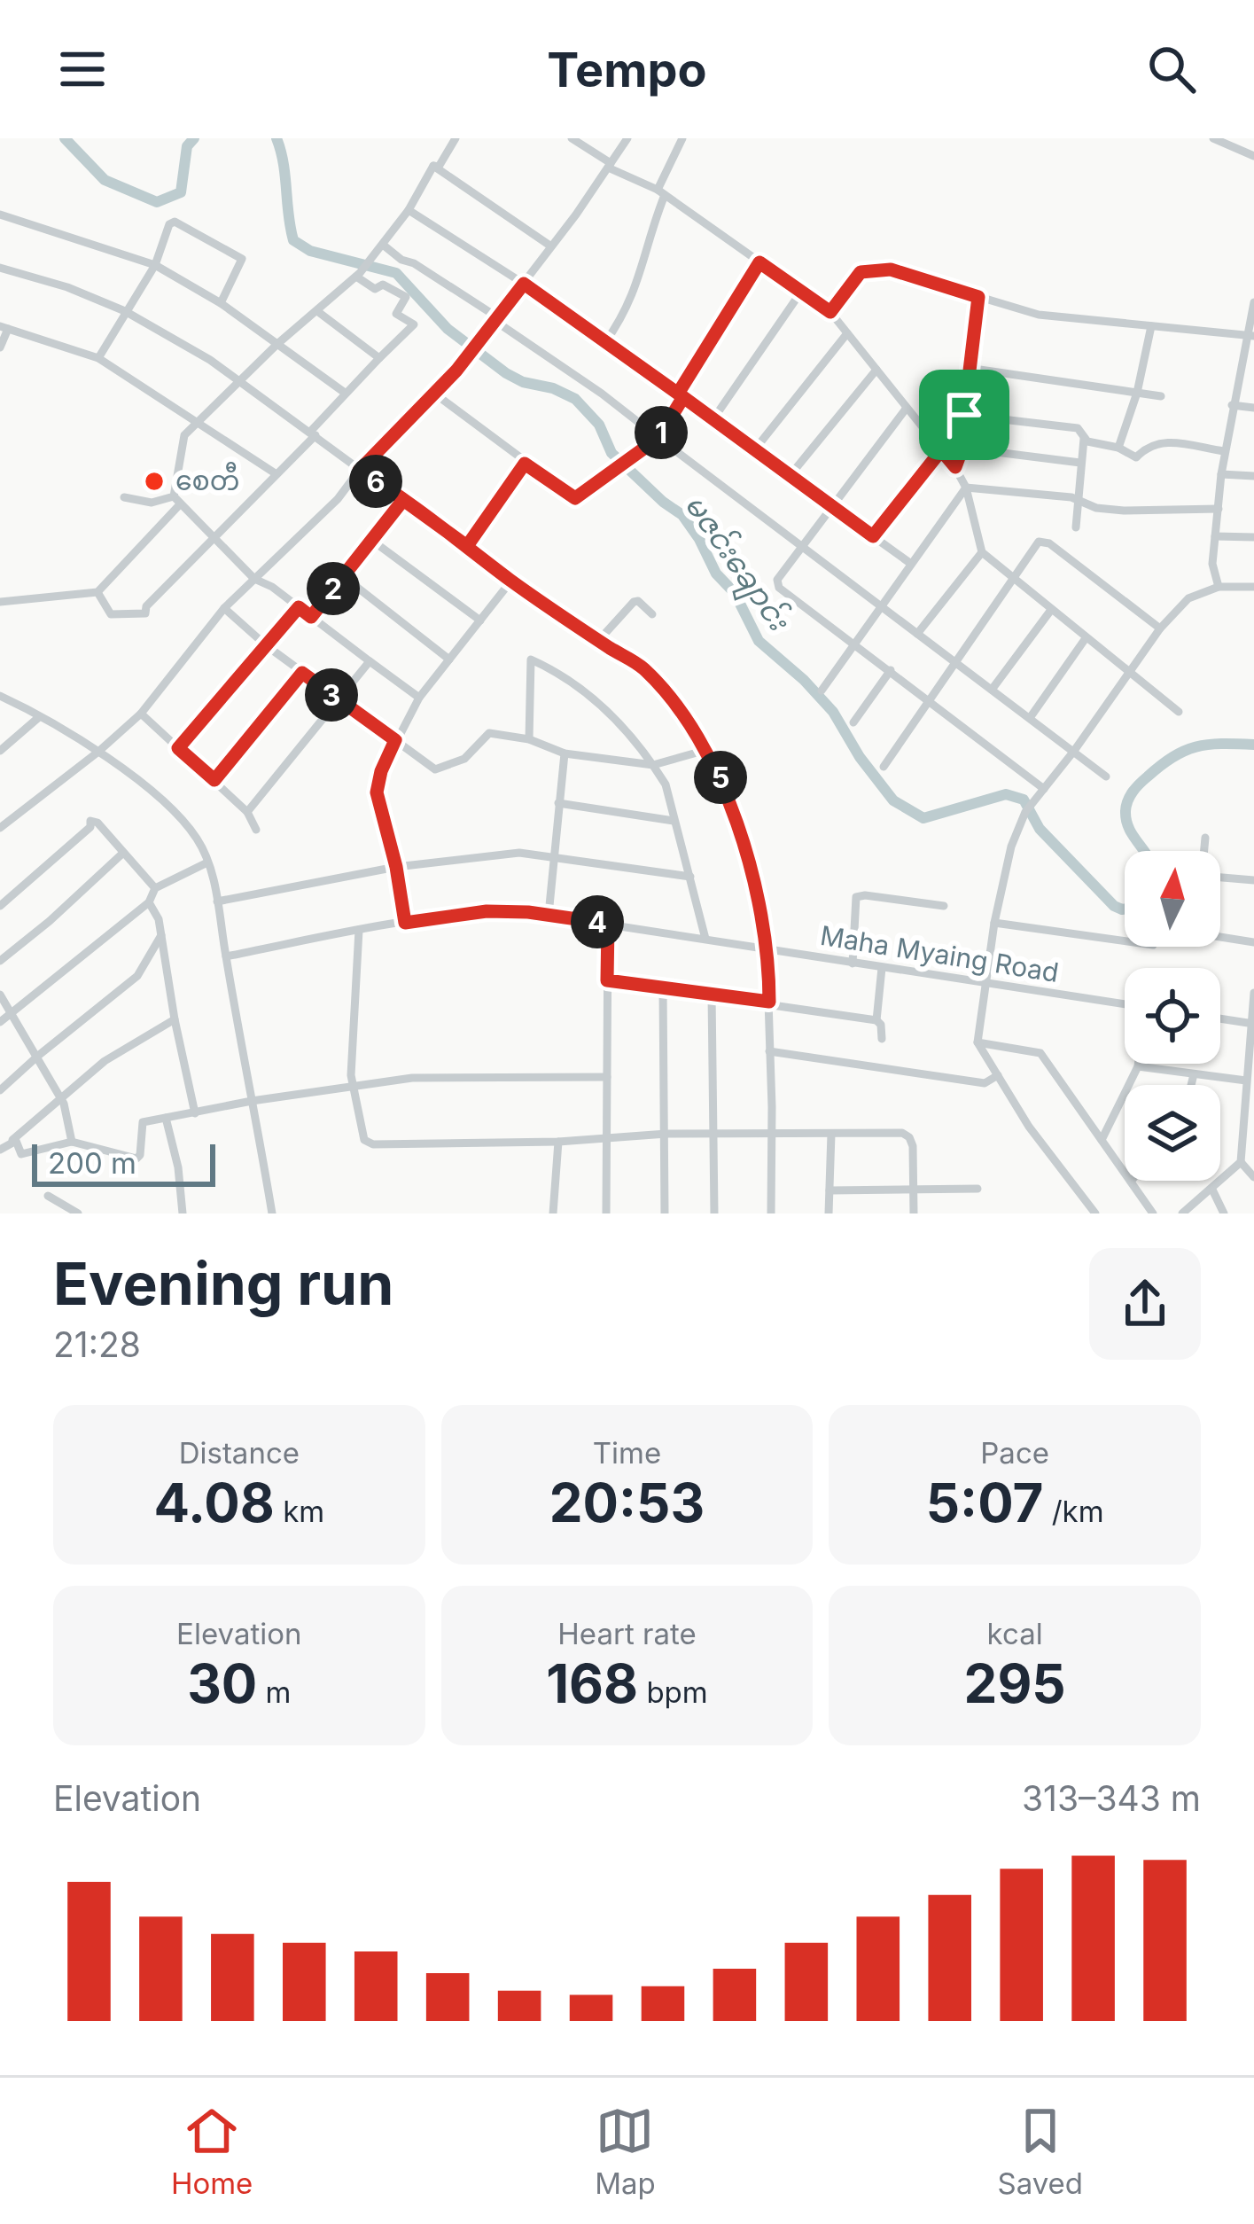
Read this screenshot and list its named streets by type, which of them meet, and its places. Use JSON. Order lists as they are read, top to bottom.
{
  "streets": {
    "street": ["Maha Myaing Road"]
  },
  "water": ["မဇင်းချောင်း"],
  "places": ["စေတီ"],
  "scale_bar": "200 m",
  "north": "top",
  "page": {
    "header": "Tempo",
    "pins": [
      "1",
      "6",
      "2",
      "3",
      "5",
      "4"
    ],
    "scale": "200 m",
    "heading": ["Evening run", "21:28"],
    "stats": [
      ["Distance", "4.08 km"],
      ["Time", "20:53"],
      ["Pace", "5:07 /km"],
      ["Elevation", "30 m"],
      ["Heart rate", "168 bpm"],
      ["kcal", "295"]
    ],
    "chart": ["Elevation", "313–343 m"],
    "tabs": ["Home", "Map", "Saved"]
  }
}
